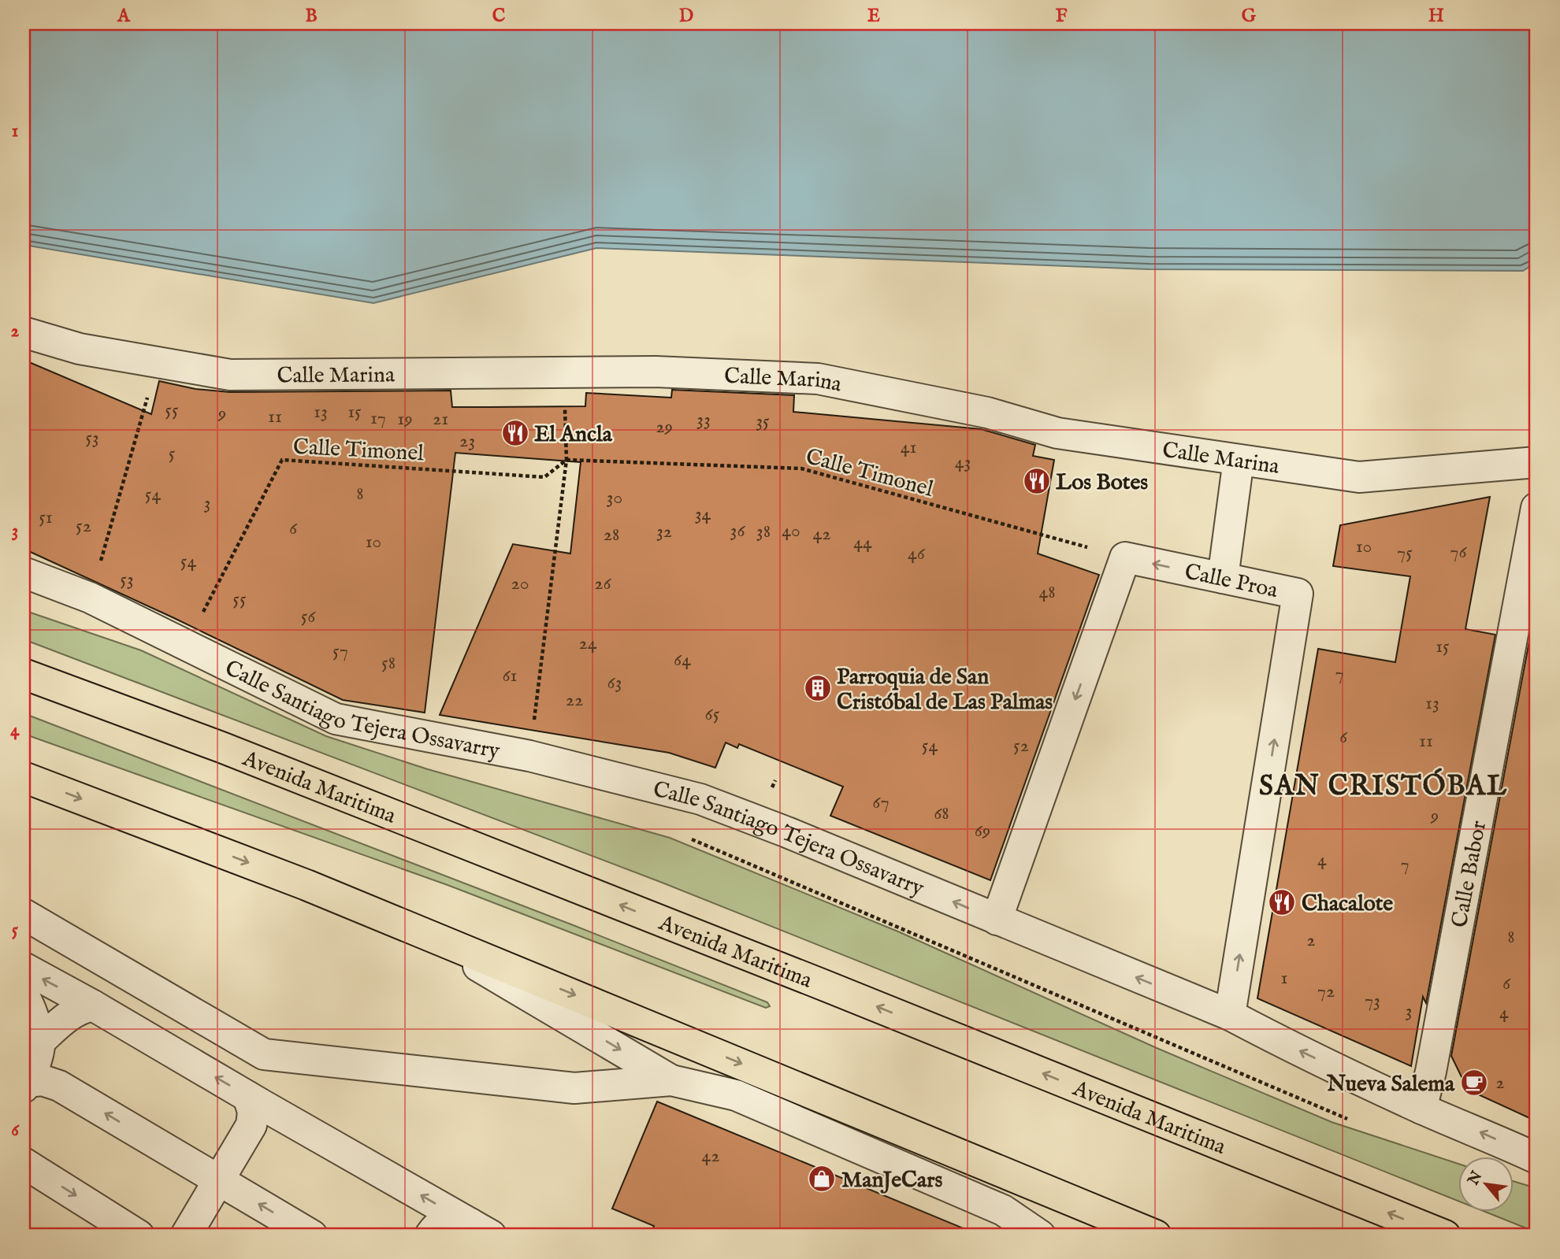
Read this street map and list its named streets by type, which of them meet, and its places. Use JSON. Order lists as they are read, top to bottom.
{
  "streets": {
    "highway": ["Avenida Maritima"],
    "street": [
      "Calle Marina",
      "Calle Proa",
      "Calle Santiago Tejera Ossavarry",
      "Calle Babor"
    ],
    "path": ["Calle Timonel"]
  },
  "crossings": [
    ["Calle Timonel", "Calle Proa"],
    ["Calle Proa", "Calle Santiago Tejera Ossavarry"],
    ["Calle Santiago Tejera Ossavarry", "Calle Babor"]
  ],
  "districts": ["SAN CRISTÓBAL"],
  "places": {
    "restaurant": ["El Ancla", "Los Botes", "Chacalote"],
    "building": ["Parroquia de San Cristóbal de Las Palmas"],
    "cafe": ["Nueva Salema"],
    "shop": ["ManJeCars"]
  },
  "house_numbers": [
    "55",
    "13",
    "15",
    "9",
    "11",
    "17",
    "19",
    "21",
    "33",
    "35",
    "29",
    "53",
    "23",
    "41",
    "5",
    "43",
    "8",
    "54",
    "30",
    "3",
    "34",
    "51",
    "52",
    "6",
    "36",
    "40",
    "32",
    "38",
    "42",
    "28",
    "10",
    "44",
    "10",
    "76",
    "75",
    "46",
    "54",
    "53",
    "20",
    "26",
    "48",
    "55",
    "56",
    "24",
    "15",
    "57",
    "64",
    "58",
    "7",
    "61",
    "63",
    "22",
    "13",
    "65",
    "6",
    "11",
    "54",
    "52",
    "67",
    "68",
    "9",
    "69",
    "4",
    "7",
    "8",
    "2",
    "1",
    "6",
    "72",
    "73",
    "3",
    "4",
    "2",
    "42"
  ],
  "north": "top left",
  "grid": {
    "columns": [
      "A",
      "B",
      "C",
      "D",
      "E",
      "F",
      "G",
      "H"
    ],
    "rows": [
      "1",
      "2",
      "3",
      "4",
      "5",
      "6"
    ]
  }
}
